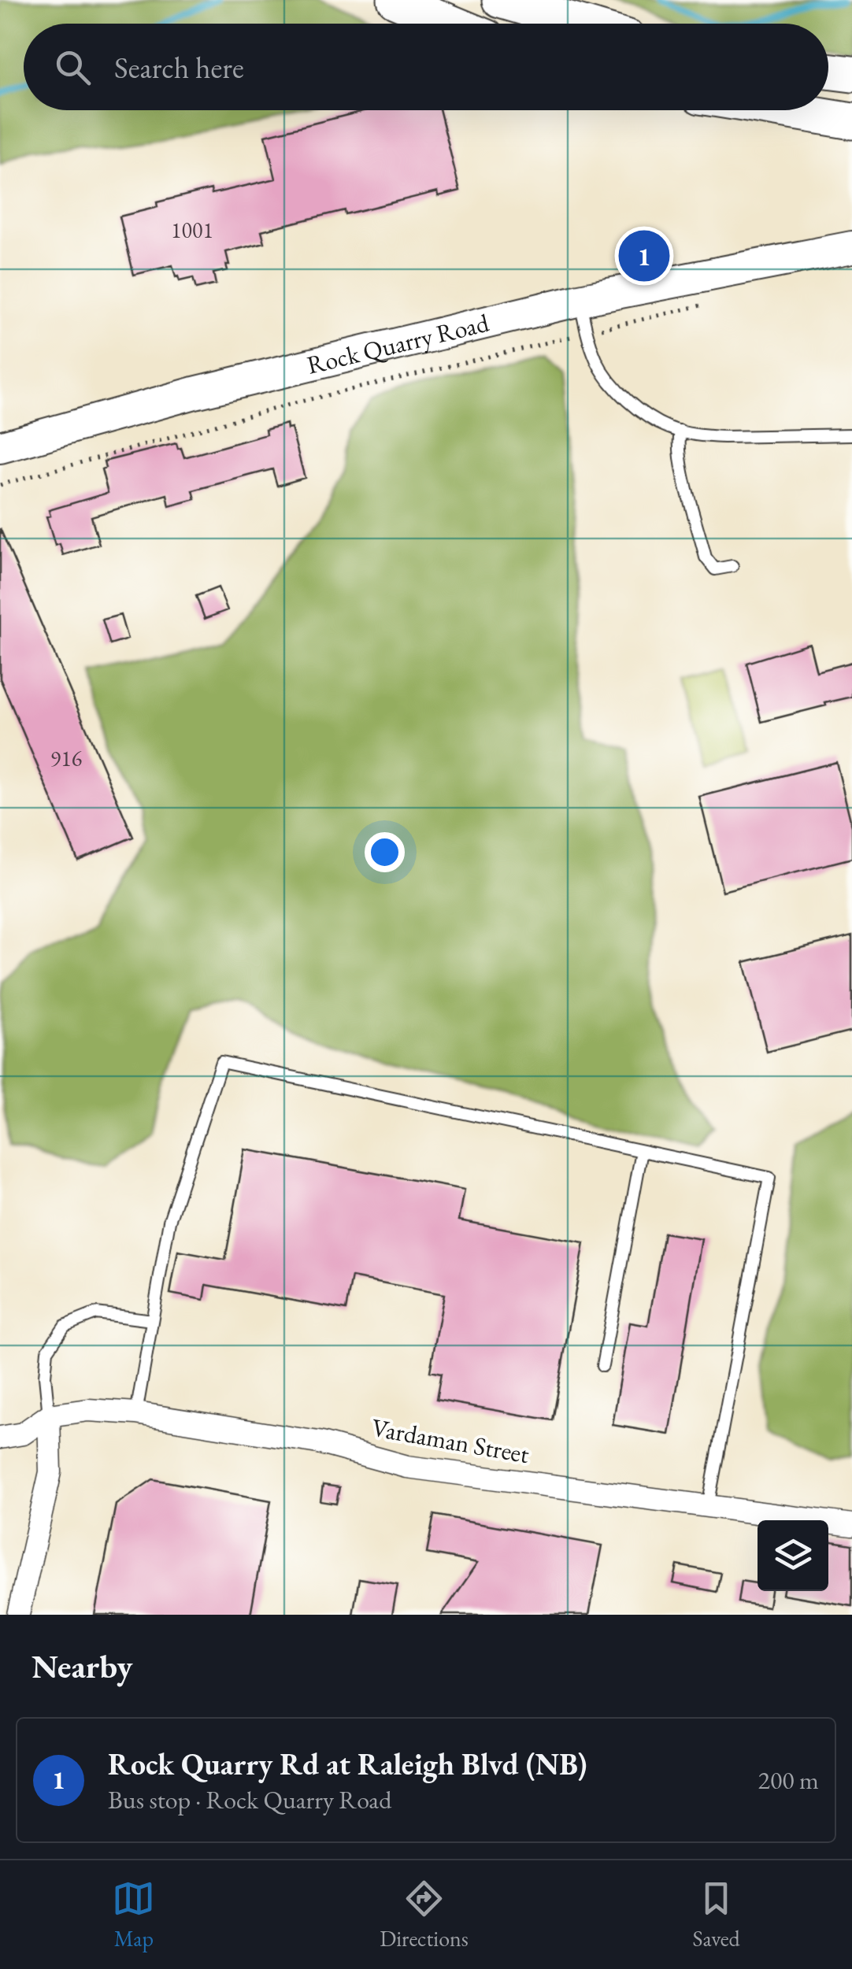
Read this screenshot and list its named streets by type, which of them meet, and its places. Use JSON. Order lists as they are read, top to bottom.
{
  "streets": {
    "main road": ["Rock Quarry Road"],
    "street": ["Vardaman Street"]
  },
  "house_numbers": ["1001", "916"],
  "page": {
    "search": "Search here",
    "pins": "1",
    "heading": "Nearby",
    "list": [
      {
        "mark": "1",
        "name": "Rock Quarry Rd at Raleigh Blvd (NB)",
        "note": "Bus stop · Rock Quarry Road",
        "value": "200 m"
      }
    ],
    "nav": ["Map", "Directions", "Saved"]
  }
}
